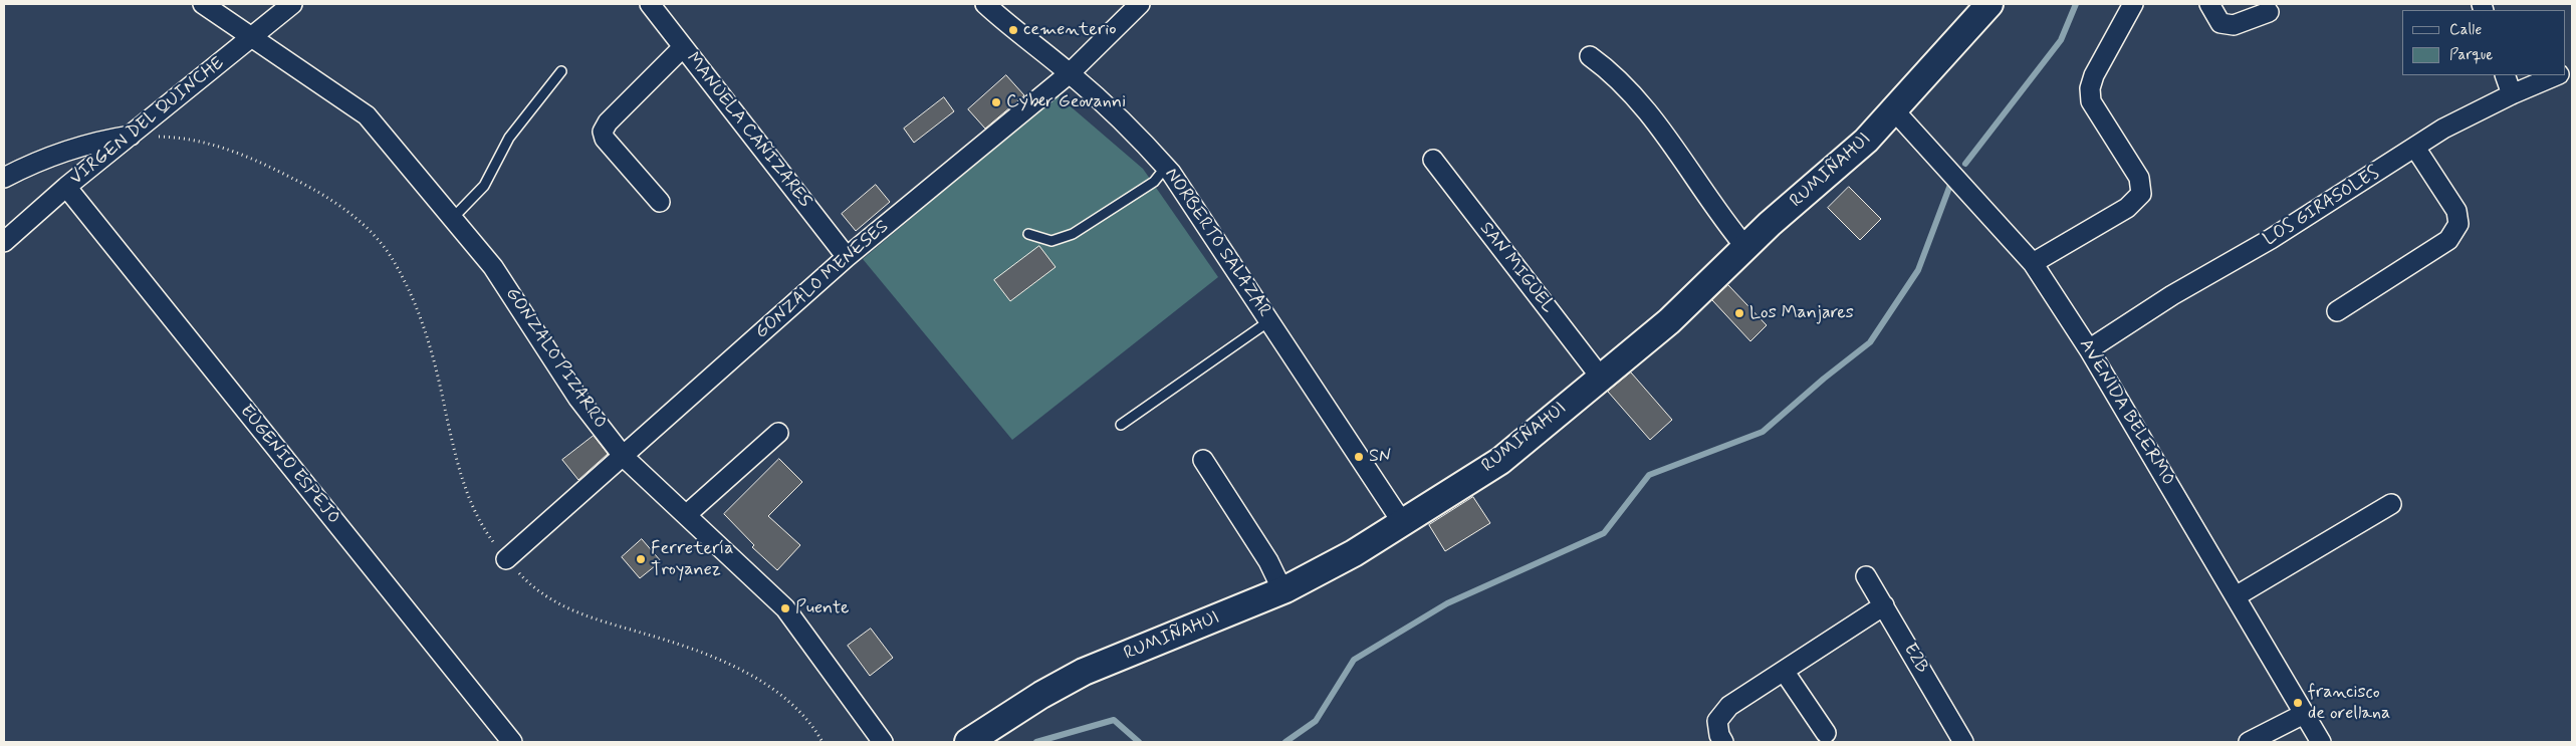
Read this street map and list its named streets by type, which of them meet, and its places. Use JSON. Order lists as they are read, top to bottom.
{
  "streets": {
    "street": [
      "VIRGEN DEL QUINCHE",
      "MANUELA CAÑIZARES",
      "RUMIÑAHUI",
      "LOS GIRASOLES",
      "NORBERTO SALAZAR",
      "SAN MIGUEL",
      "GONZALO MENESES",
      "GONZALO PIZARRO",
      "AVENIDA BELERMO",
      "EUGENIO ESPEJO",
      "E2B"
    ]
  },
  "crossings": [
    ["VIRGEN DEL QUINCHE", "GONZALO PIZARRO"],
    ["VIRGEN DEL QUINCHE", "EUGENIO ESPEJO"],
    ["MANUELA CAÑIZARES", "GONZALO MENESES"],
    ["RUMIÑAHUI", "NORBERTO SALAZAR"],
    ["RUMIÑAHUI", "SAN MIGUEL"],
    ["RUMIÑAHUI", "AVENIDA BELERMO"],
    ["LOS GIRASOLES", "AVENIDA BELERMO"],
    ["NORBERTO SALAZAR", "GONZALO MENESES"],
    ["GONZALO MENESES", "GONZALO PIZARRO"]
  ],
  "places": [
    "cementerio",
    "Cyber Geovanni",
    "Los Manjares",
    "SN",
    "Ferretería Troyanez",
    "Puente",
    "francisco de orellana"
  ],
  "legend": ["Calle", "Parque"]
}
